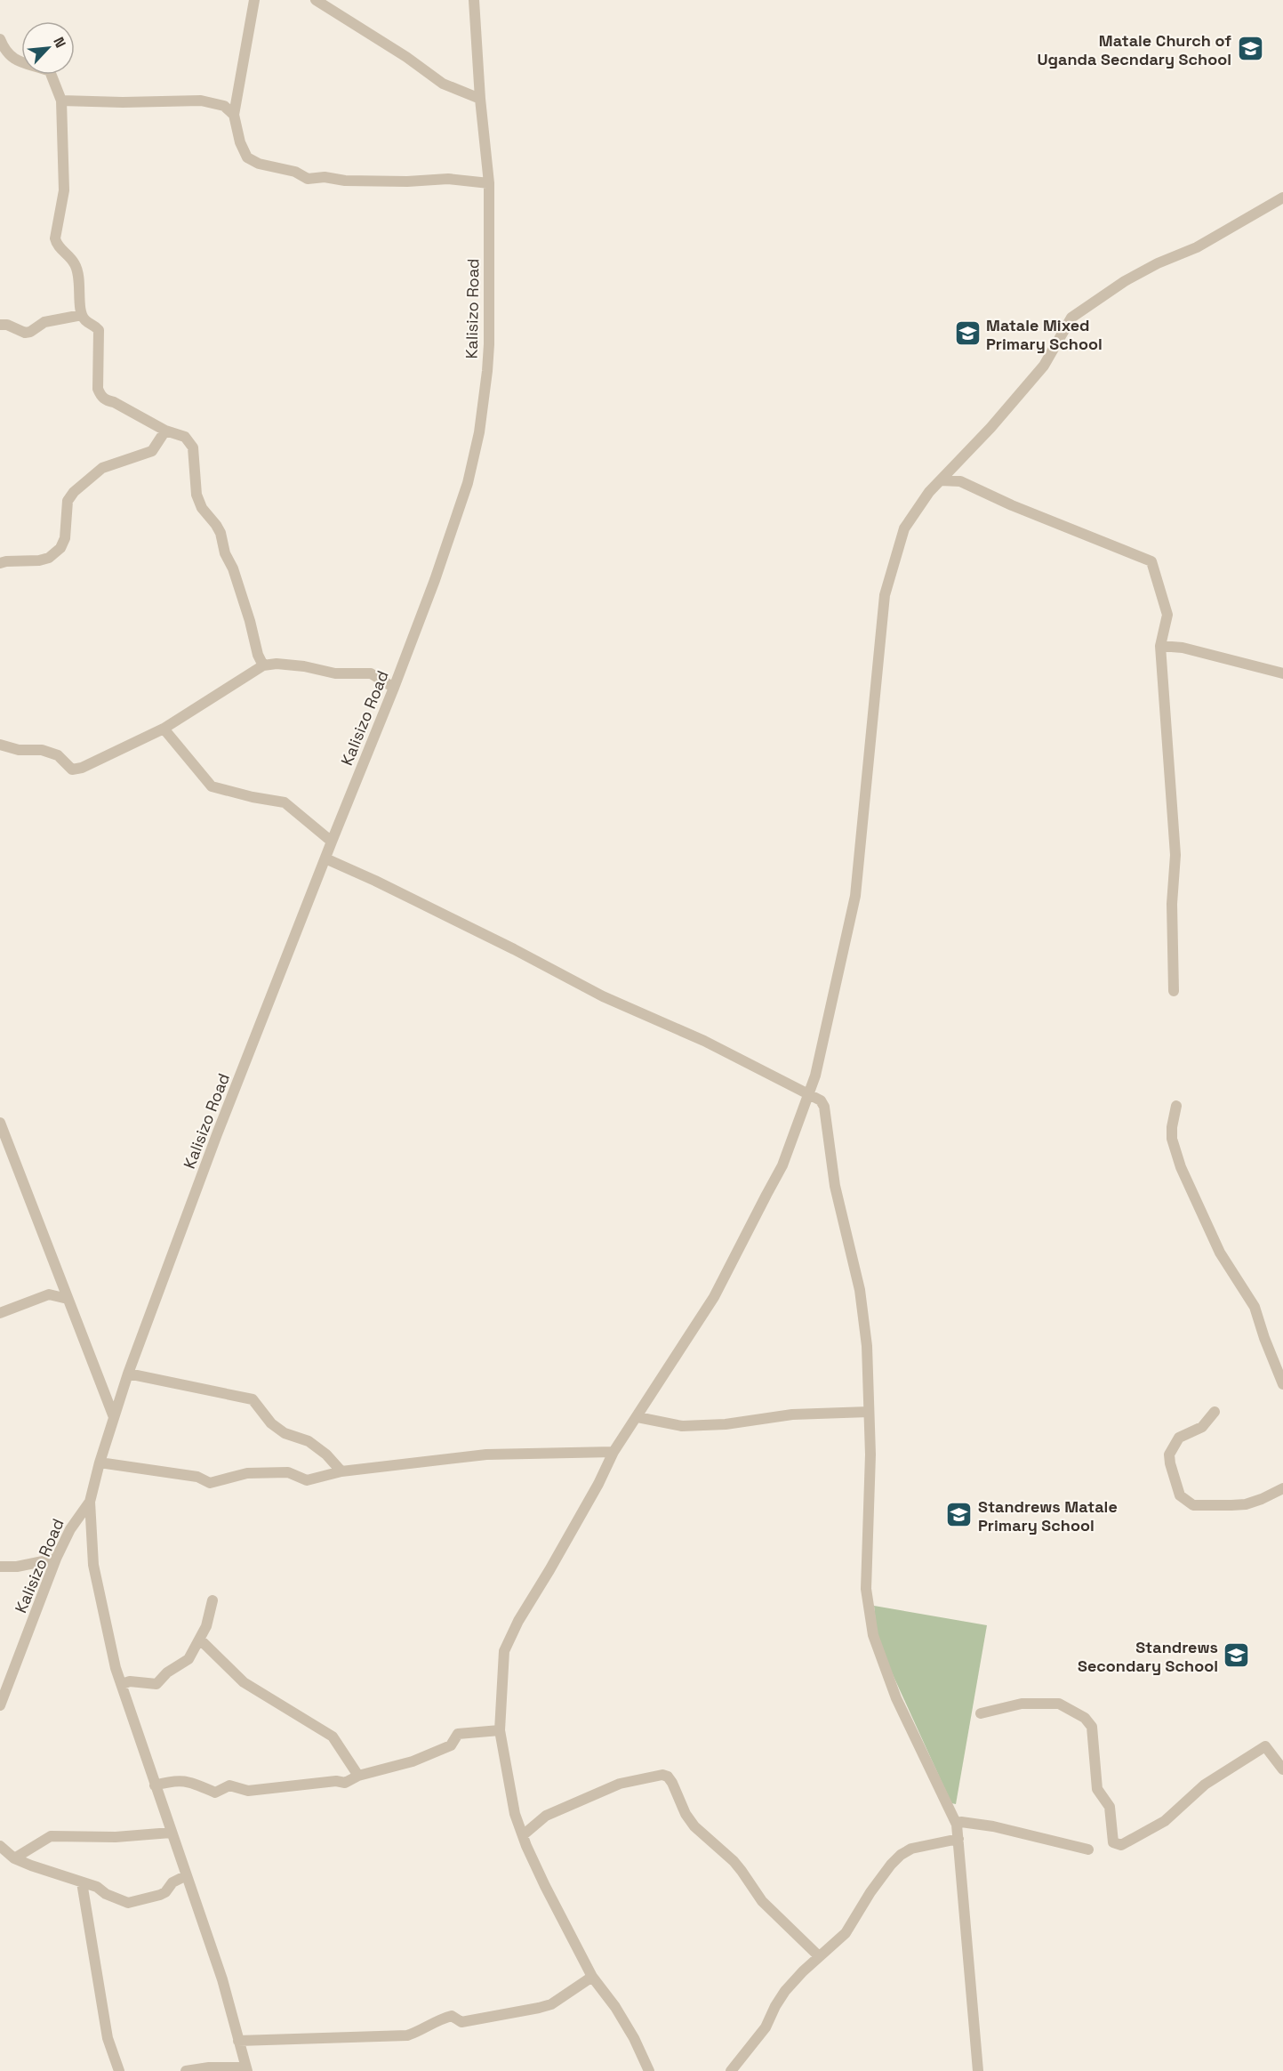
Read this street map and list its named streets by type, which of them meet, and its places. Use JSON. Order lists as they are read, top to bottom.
{
  "streets": {
    "street": ["Kalisizo Road"]
  },
  "places": {
    "school or university": [
      "Matale Church of Uganda Secndary School",
      "Matale Mixed Primary School",
      "Standrews Matale Primary School",
      "Standrews Secondary School"
    ]
  },
  "north": "top right"
}
